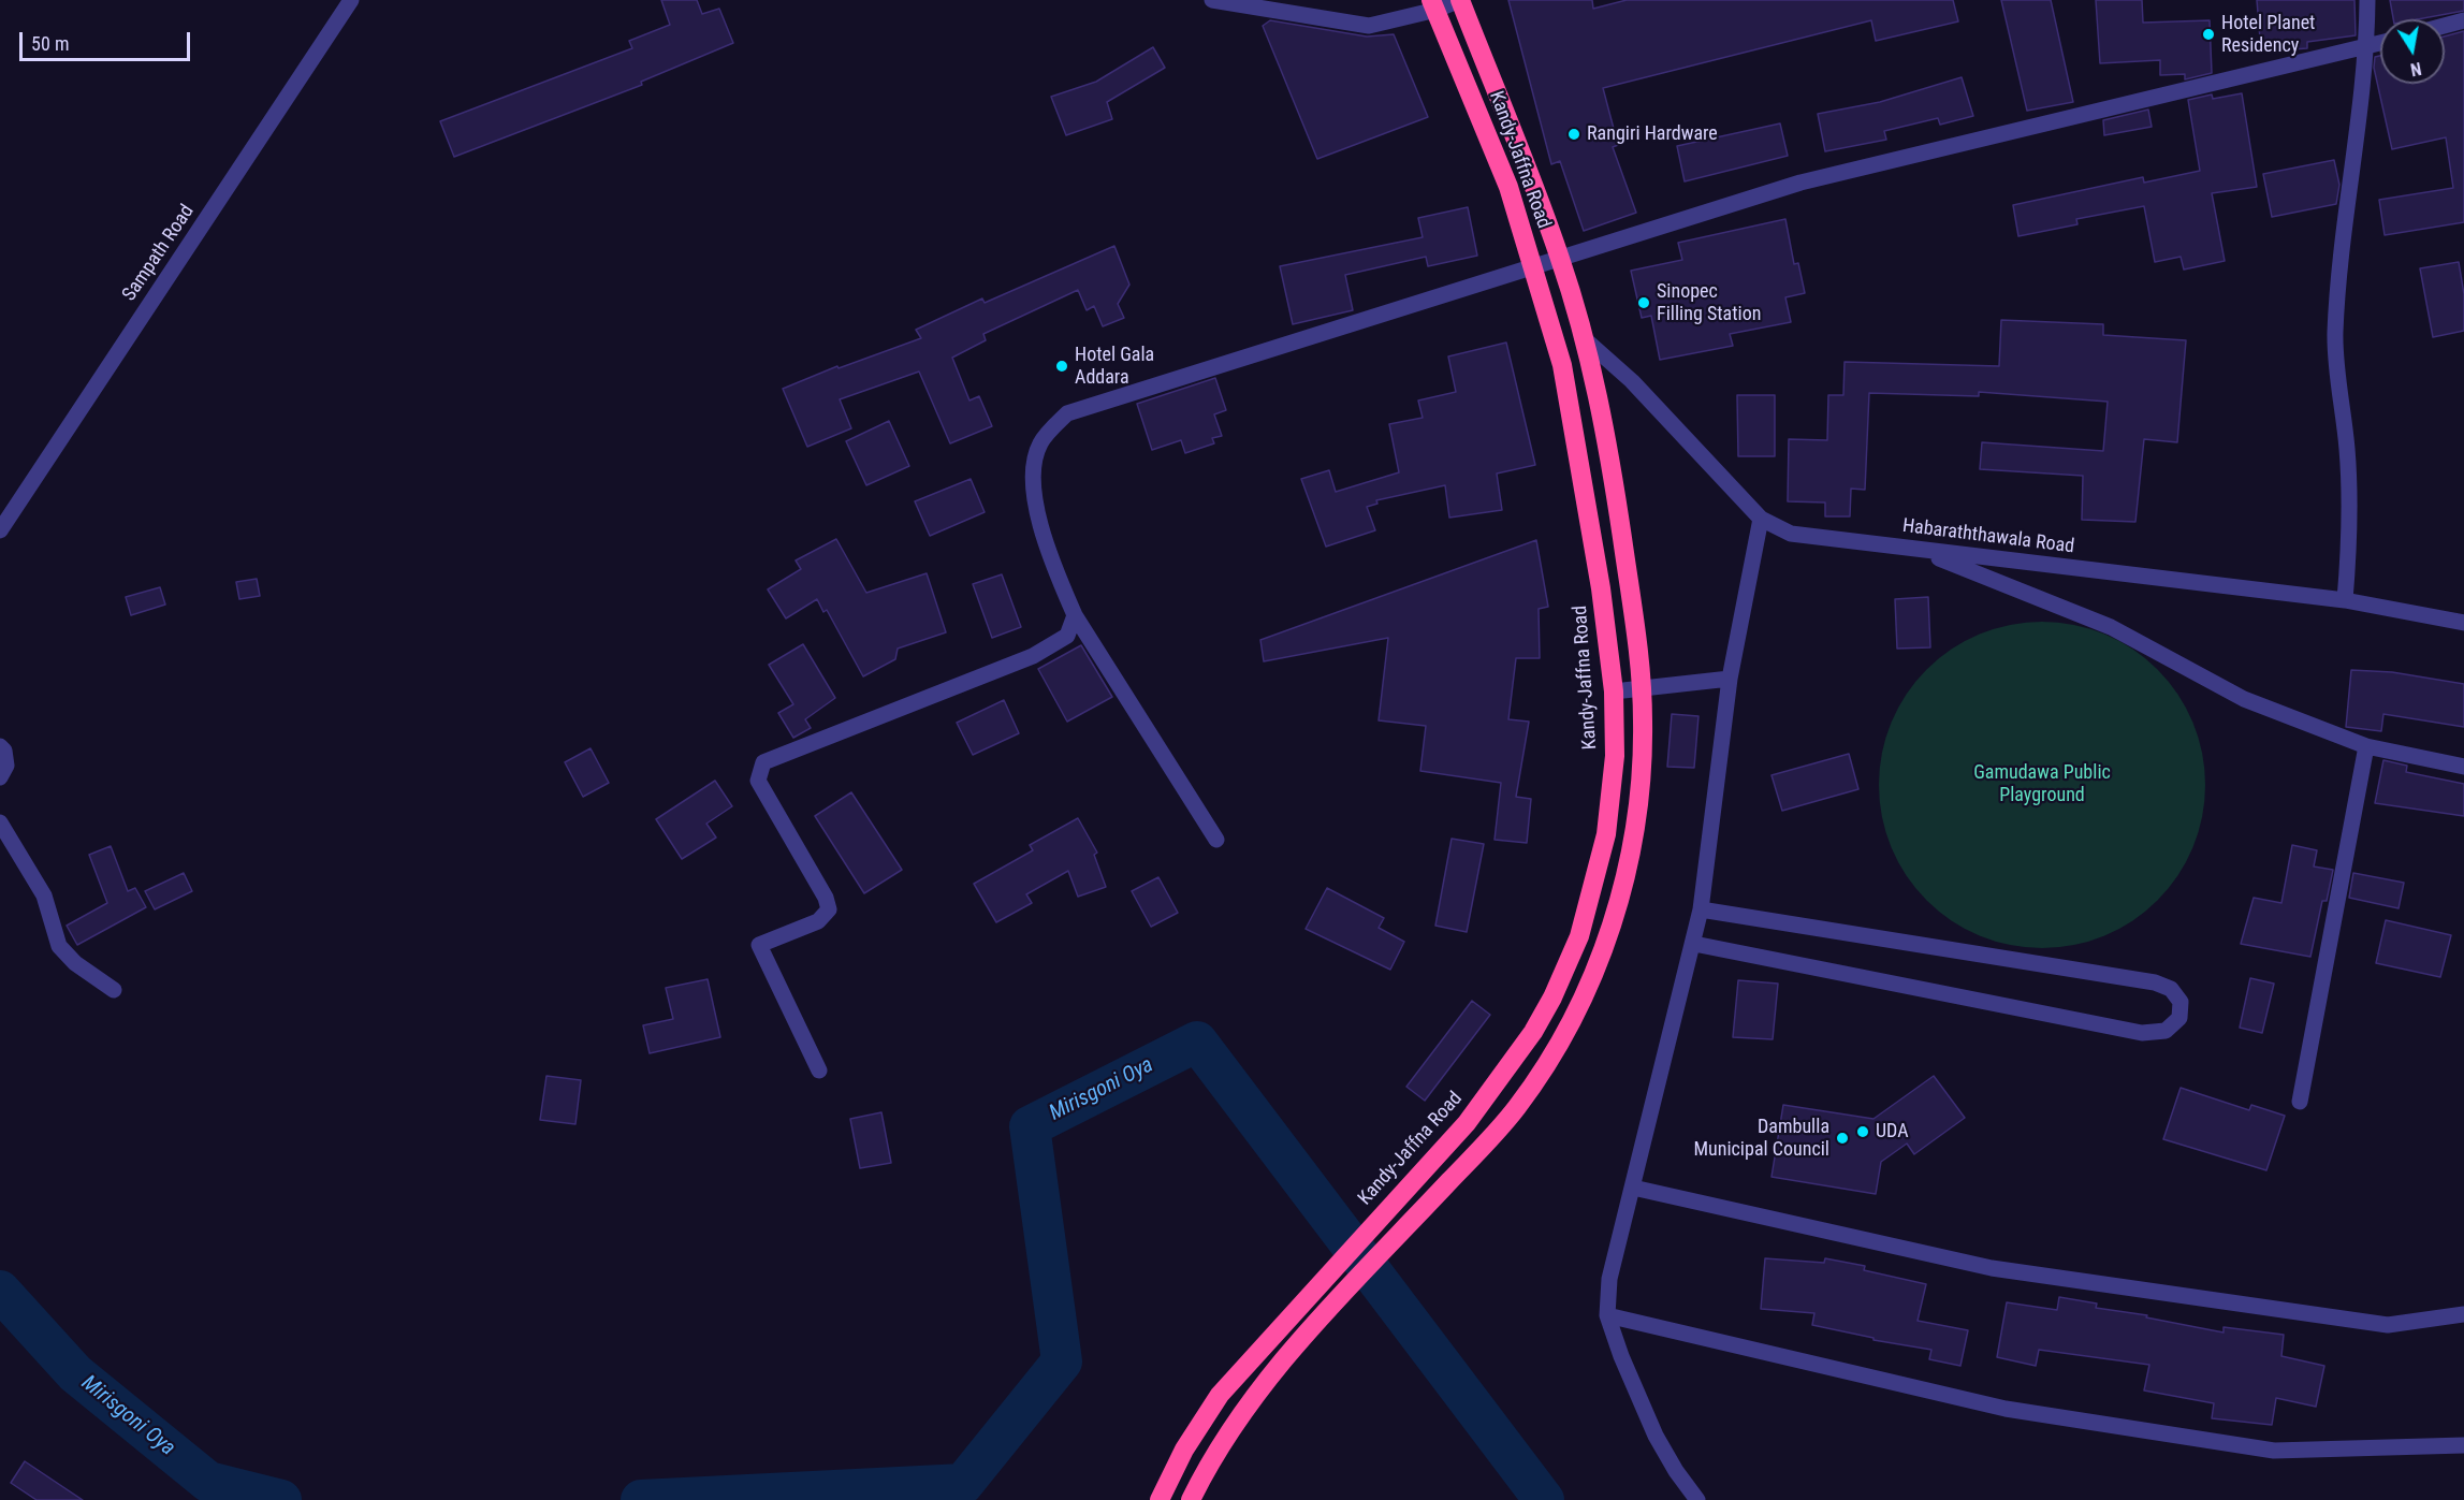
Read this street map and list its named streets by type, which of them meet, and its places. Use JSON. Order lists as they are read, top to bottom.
{
  "streets": {
    "highway": ["Kandy-Jaffna Road"],
    "street": ["Sampath Road", "Habaraththawala Road"]
  },
  "crossings": [
    ["Kandy-Jaffna Road", "Habaraththawala Road"]
  ],
  "water": ["Mirisgoni Oya"],
  "parks": ["Gamudawa Public Playground"],
  "places": [
    "Hotel Planet Residency",
    "Rangiri Hardware",
    "Sinopec Filling Station",
    "Hotel Gala Addara",
    "UDA",
    "Dambulla Municipal Council"
  ],
  "scale_bar": "50 m",
  "north": "bottom"
}
